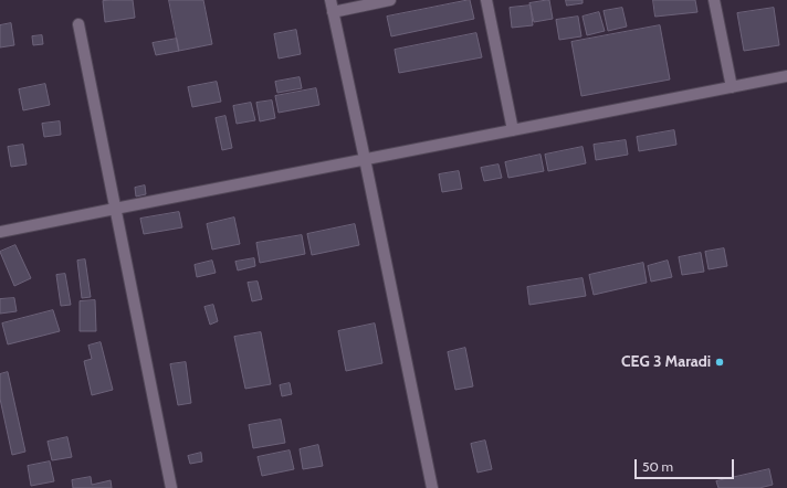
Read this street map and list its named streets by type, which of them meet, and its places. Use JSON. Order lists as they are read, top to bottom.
{
  "places": ["CEG 3 Maradi"],
  "scale_bar": "50 m"
}
